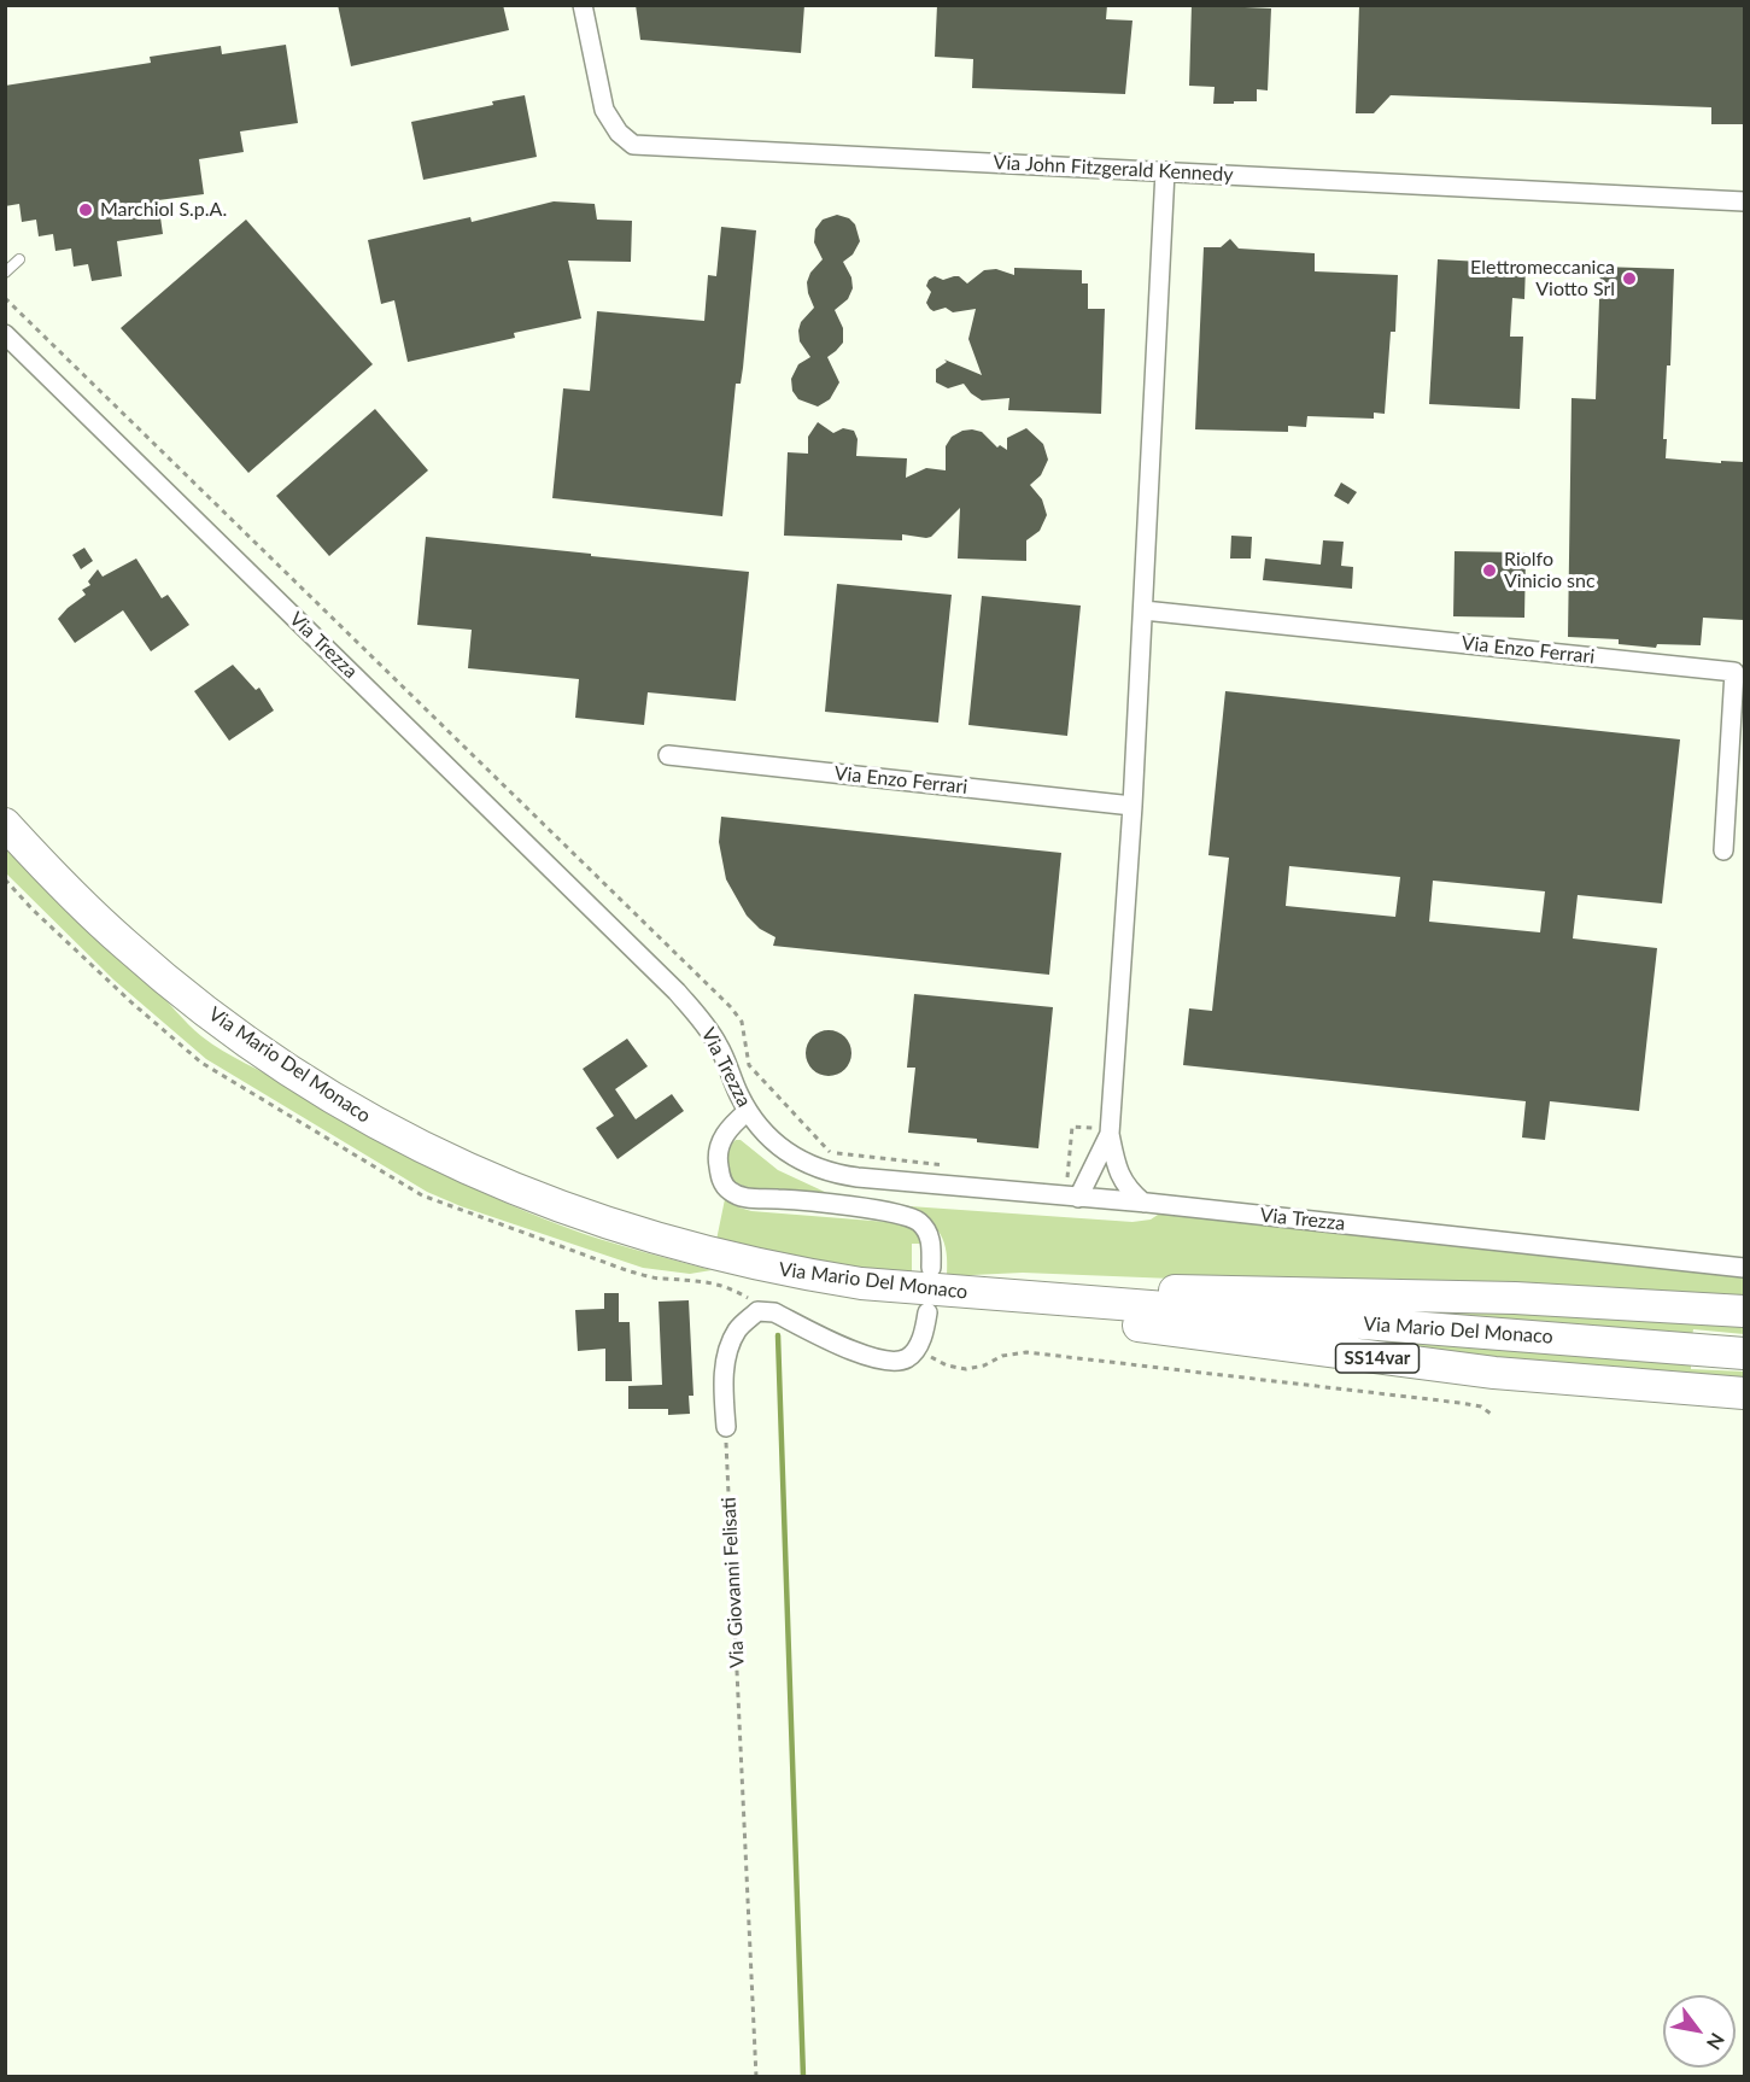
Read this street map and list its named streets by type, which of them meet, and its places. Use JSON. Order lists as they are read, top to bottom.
{
  "streets": {
    "highway": ["Via Mario Del Monaco", "SS14var"],
    "street": ["Via John Fitzgerald Kennedy", "Via Trezza", "Via Enzo Ferrari"],
    "path": ["Via Giovanni Felisati"]
  },
  "crossings": [
    ["Via Mario Del Monaco", "SS14var"]
  ],
  "places": ["Marchiol S.p.A.", "Elettromeccanica Viotto Srl", "Riolfo Vinicio snc"],
  "north": "bottom right"
}
